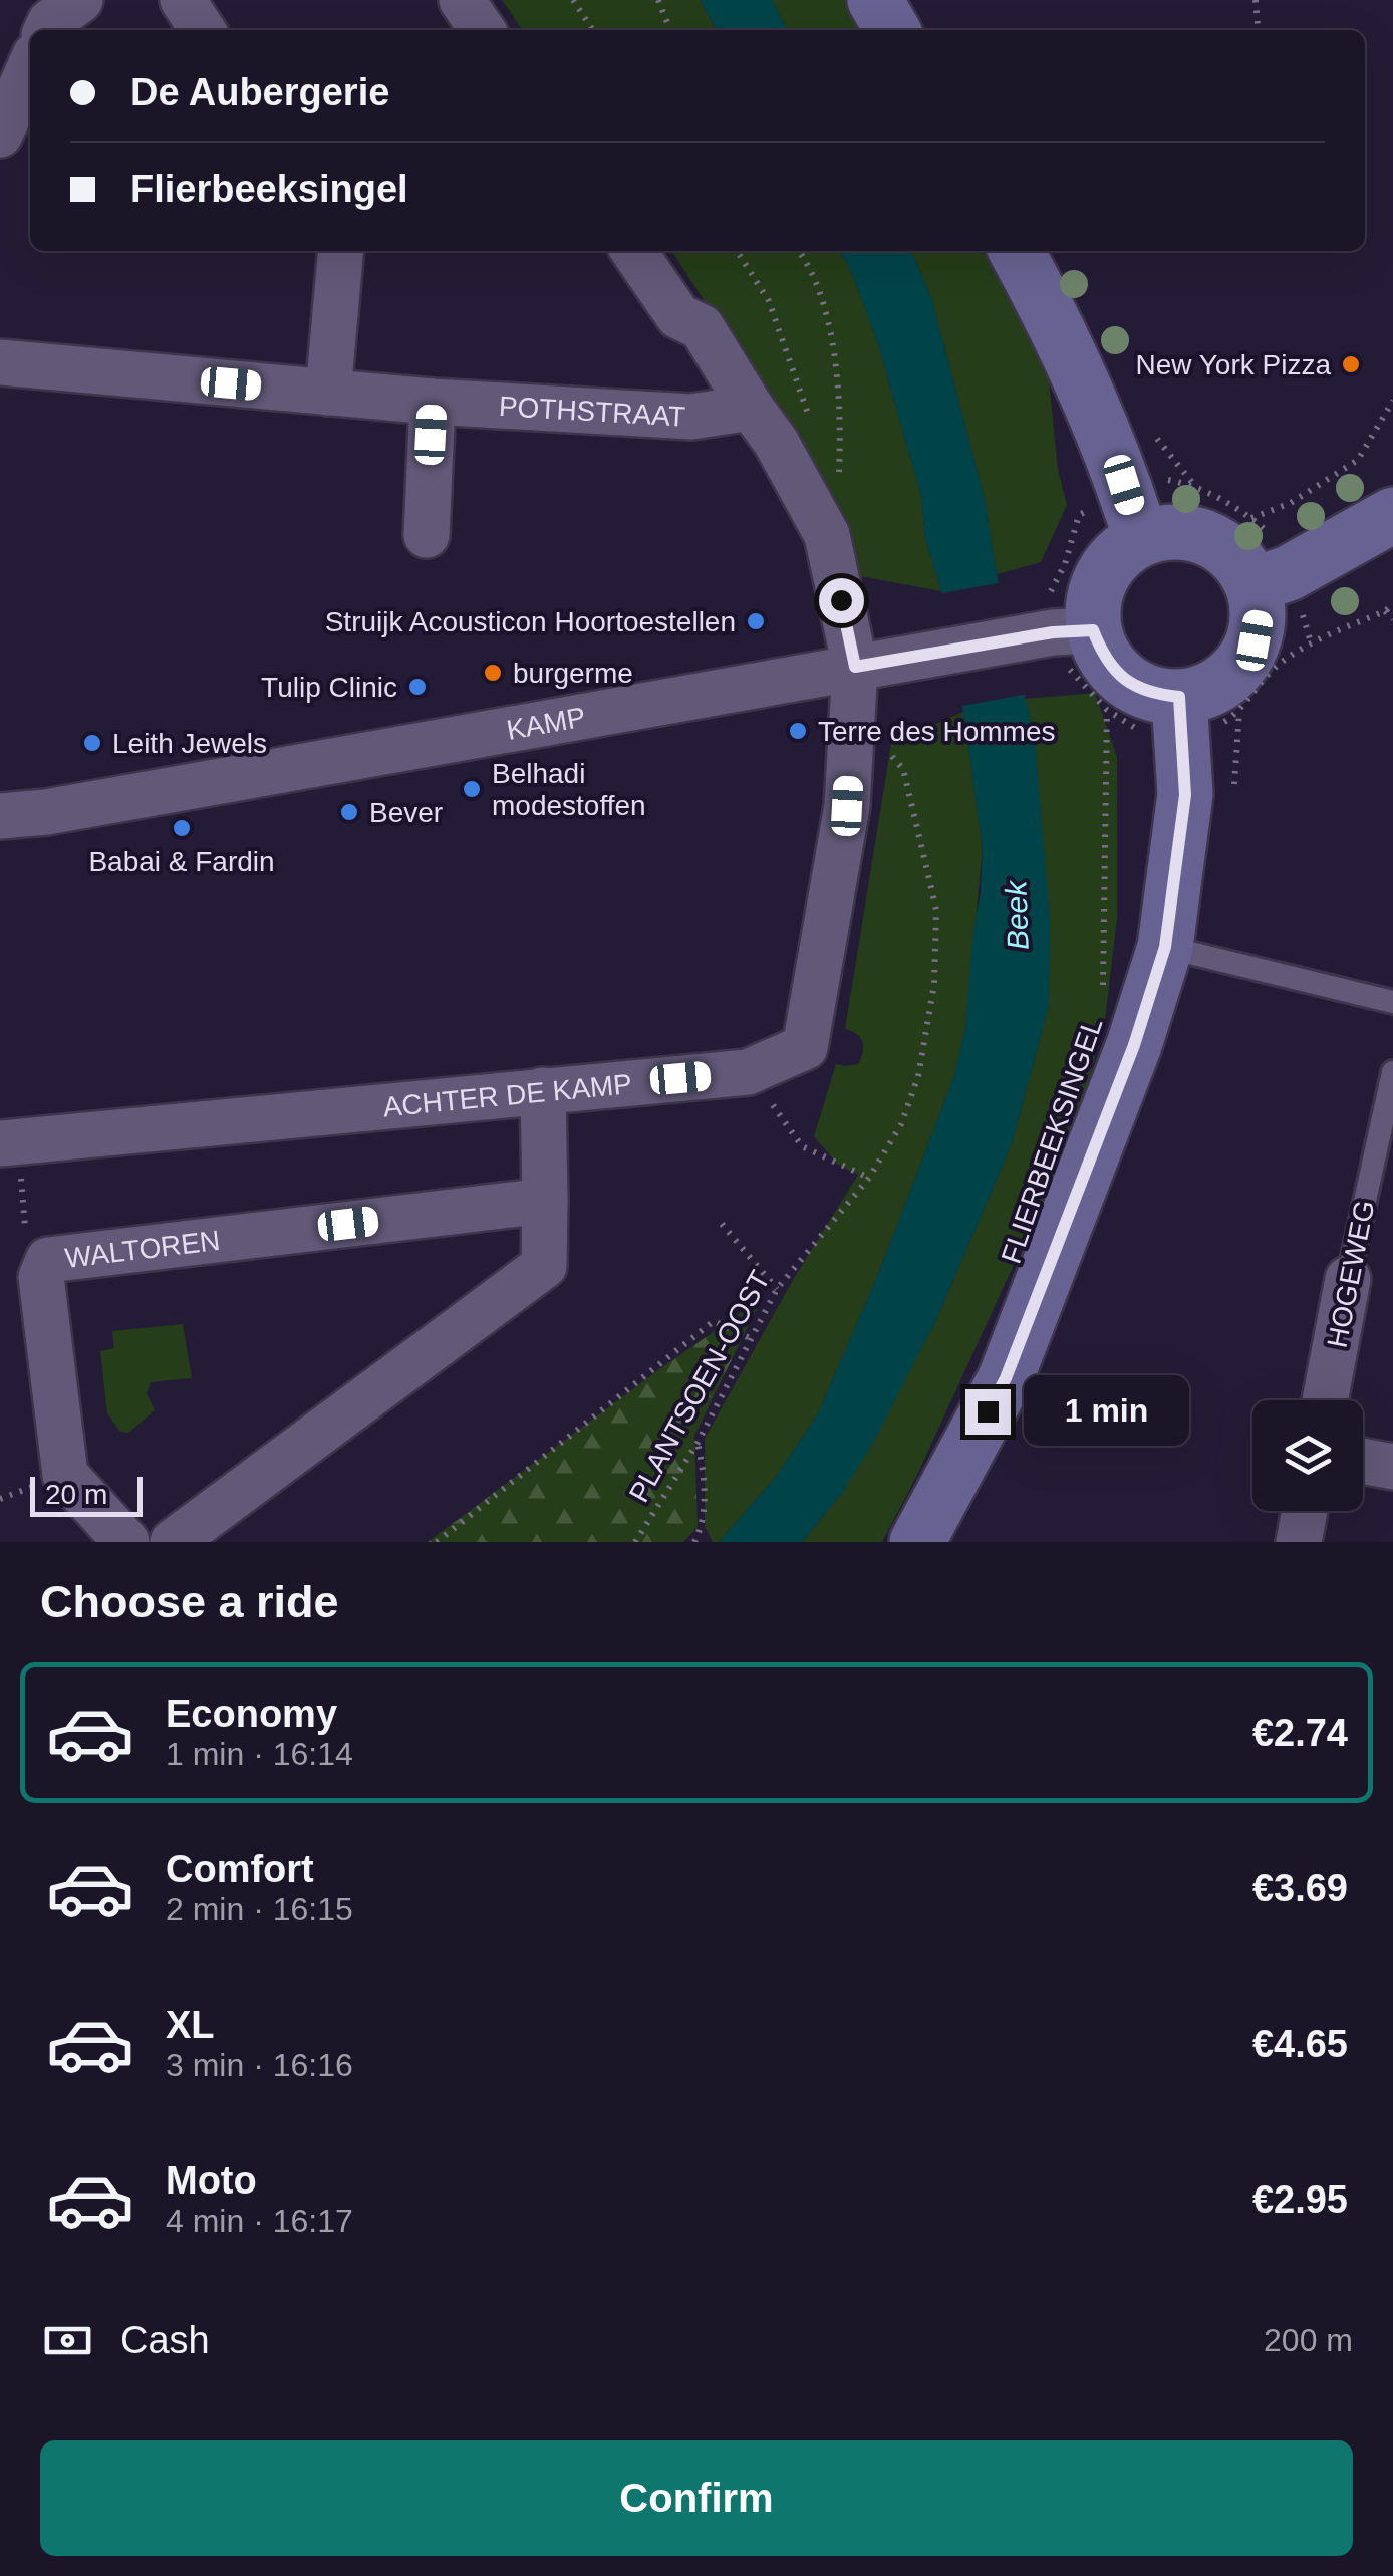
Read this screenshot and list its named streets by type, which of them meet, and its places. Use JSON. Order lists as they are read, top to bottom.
{
  "streets": {
    "street": [
      "POTHSTRAAT",
      "KAMP",
      "ACHTER DE KAMP",
      "FLIERBEEKSINGEL",
      "WALTOREN",
      "HOGEWEG"
    ],
    "path": ["PLANTSOEN-OOST"]
  },
  "crossings": [
    ["POTHSTRAAT", "ACHTER DE KAMP"],
    ["KAMP", "ACHTER DE KAMP"],
    ["KAMP", "FLIERBEEKSINGEL"],
    ["ACHTER DE KAMP", "PLANTSOEN-OOST"]
  ],
  "water": ["Beek"],
  "places": [
    "New York Pizza",
    "Struijk Acousticon Hoortoestellen",
    "burgerme",
    "Tulip Clinic",
    "Terre des Hommes",
    "Leith Jewels",
    "Belhadi modestoffen",
    "Bever",
    "Babai & Fardin"
  ],
  "scale_bar": "20 m",
  "page": {
    "banner": ["De Aubergerie", "Flierbeeksingel"],
    "bubble": "1 min",
    "scale": "20 m",
    "heading": "Choose a ride",
    "list": [
      {
        "name": "Economy",
        "note": "1 min · 16:14",
        "value": "€2.74"
      },
      {
        "name": "Comfort",
        "note": "2 min · 16:15",
        "value": "€3.69"
      },
      {
        "name": "XL",
        "note": "3 min · 16:16",
        "value": "€4.65"
      },
      {
        "name": "Moto",
        "note": "4 min · 16:17",
        "value": "€2.95"
      }
    ],
    "pay": ["Cash", "200 m"],
    "buttons": "Confirm"
  }
}
